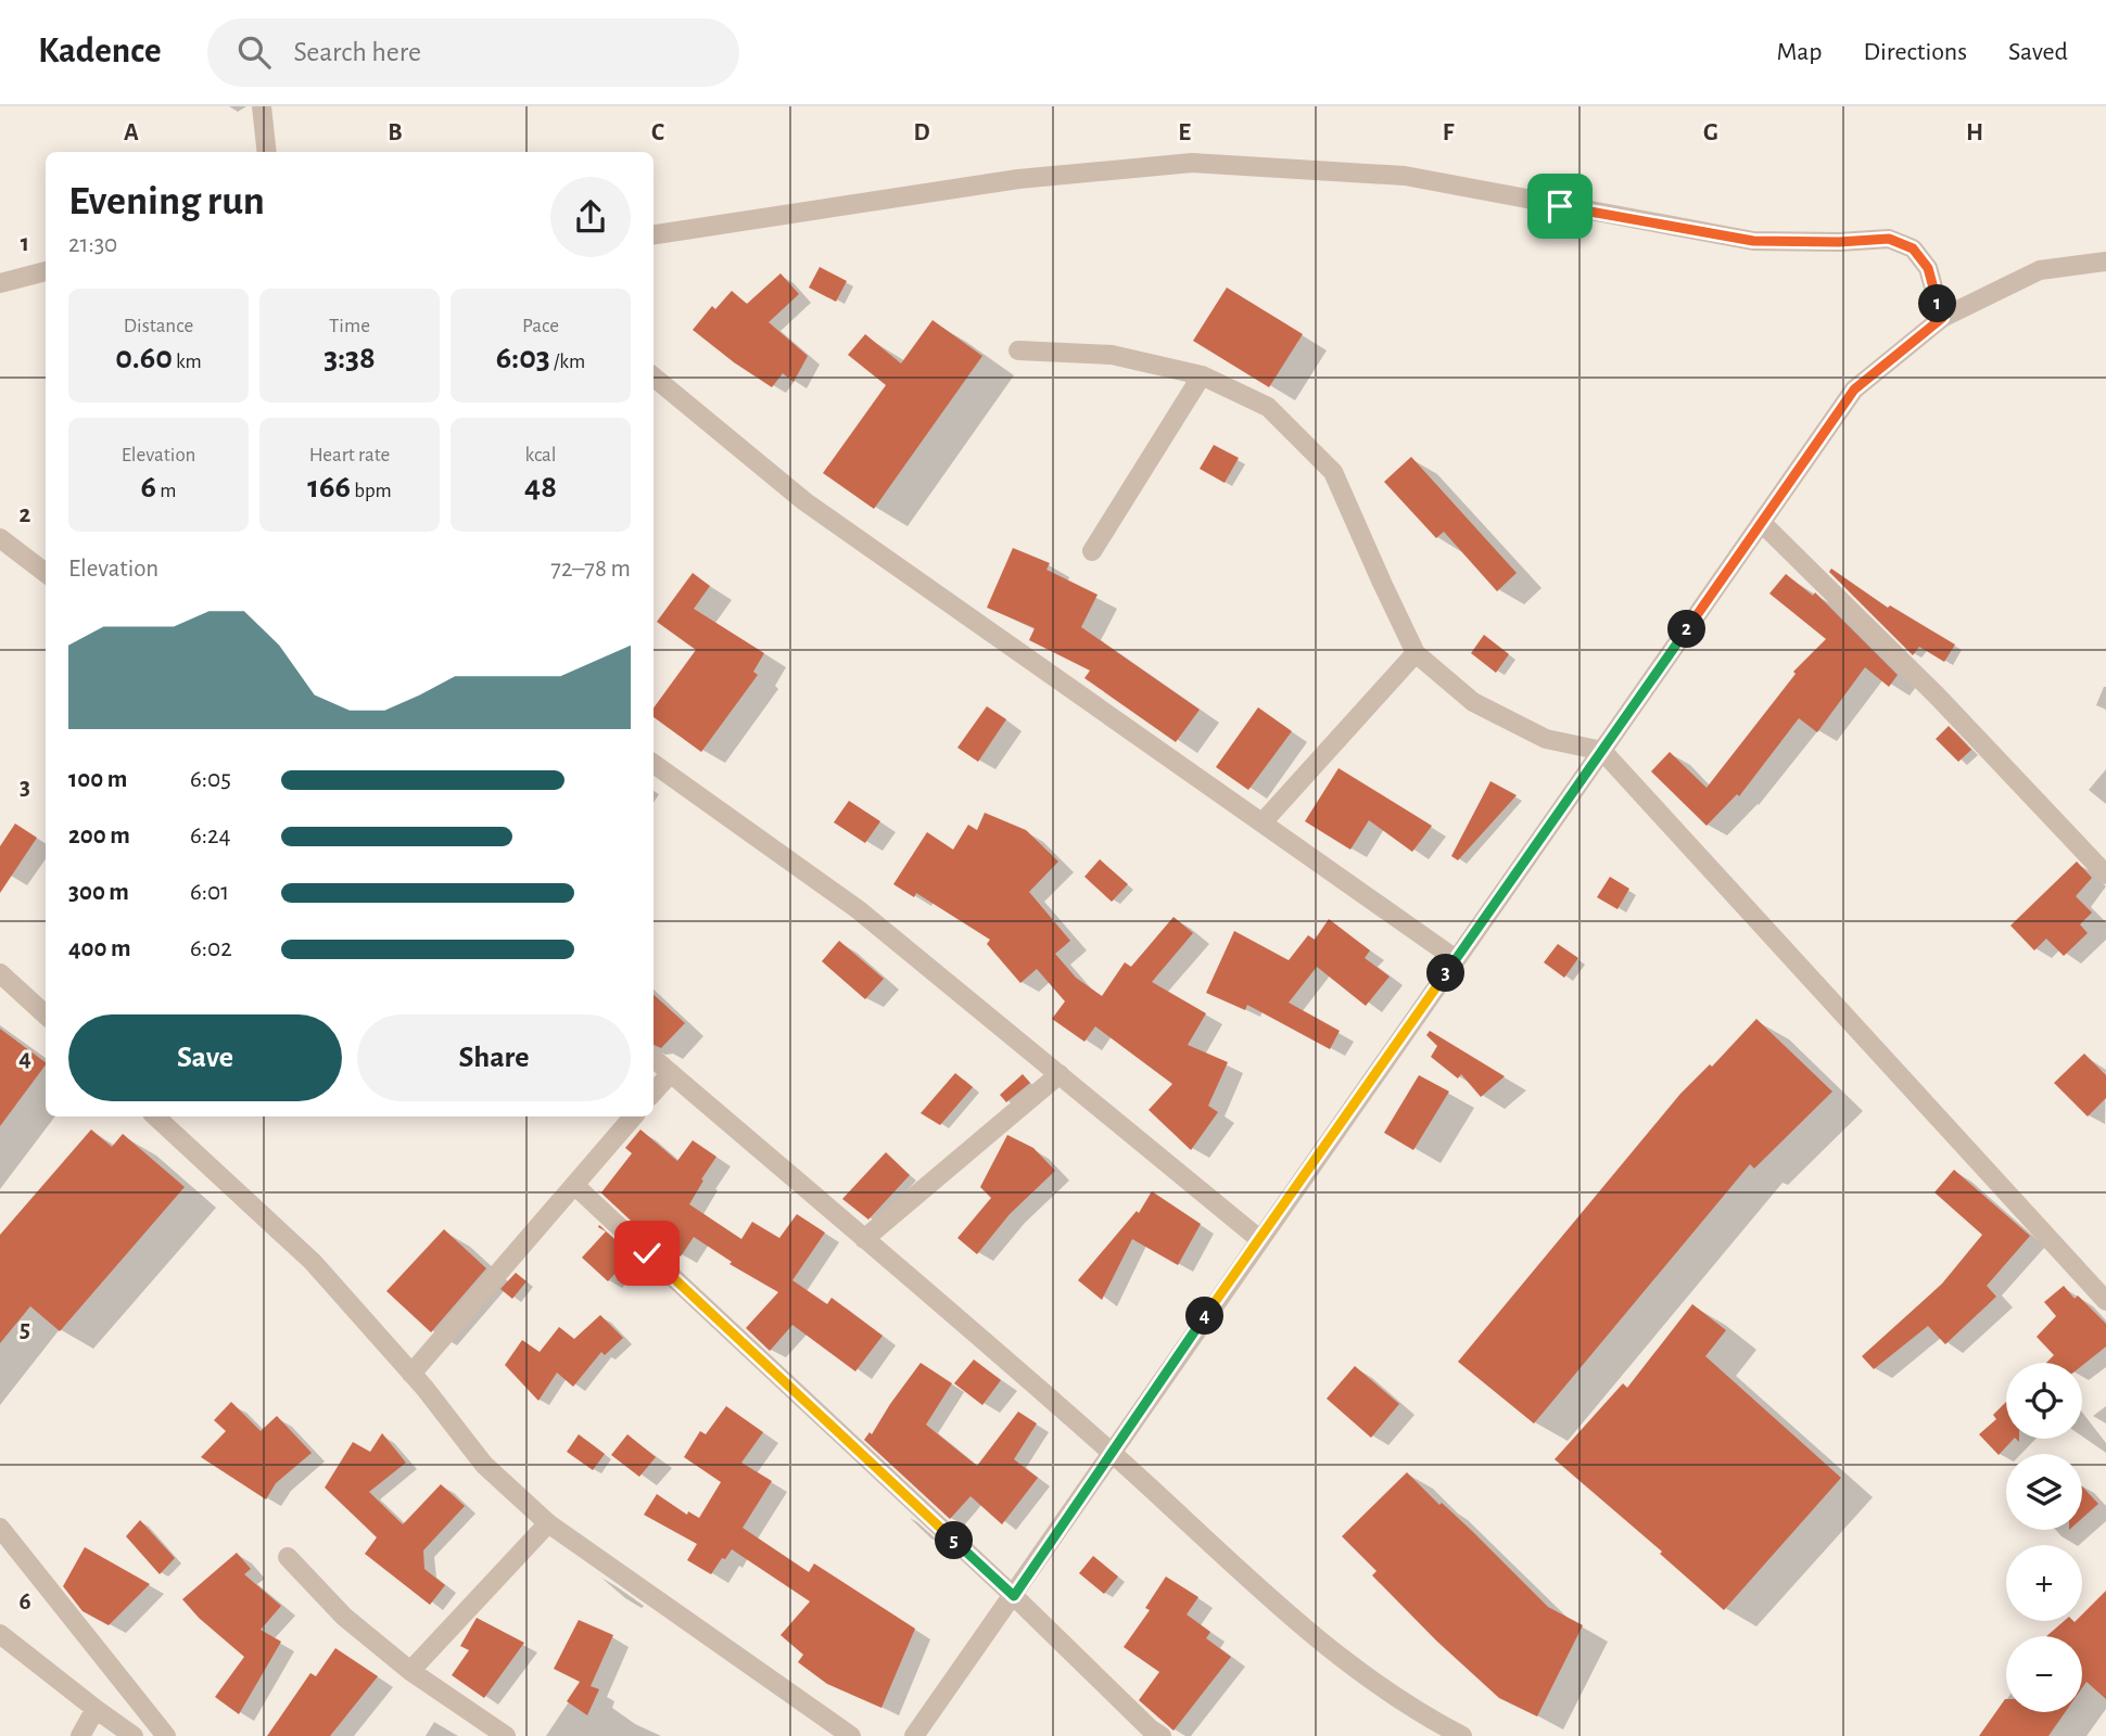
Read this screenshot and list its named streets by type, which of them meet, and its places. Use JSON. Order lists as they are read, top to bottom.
{
  "page": {
    "header": "Kadence",
    "search": "Search here",
    "nav": ["Map", "Directions", "Saved"],
    "heading": ["Evening run", "21:30"],
    "stats": [
      ["Distance", "0.60 km"],
      ["Time", "3:38"],
      ["Pace", "6:03 /km"],
      ["Elevation", "6 m"],
      ["Heart rate", "166 bpm"],
      ["kcal", "48"]
    ],
    "pins": [
      "1",
      "2",
      "3",
      "4",
      "5"
    ],
    "chart": ["Elevation", "72–78 m"],
    "list": [
      {
        "name": "100 m",
        "note": "6:05"
      },
      {
        "name": "200 m",
        "note": "6:24"
      },
      {
        "name": "300 m",
        "note": "6:01"
      },
      {
        "name": "400 m",
        "note": "6:02"
      }
    ],
    "buttons": ["Save", "Share"],
    "map_buttons": ["+", "−"]
  },
  "grid": {
    "columns": [
      "A",
      "B",
      "C",
      "D",
      "E",
      "F",
      "G",
      "H"
    ],
    "rows": [
      "1",
      "2",
      "3",
      "4",
      "5",
      "6"
    ]
  }
}
